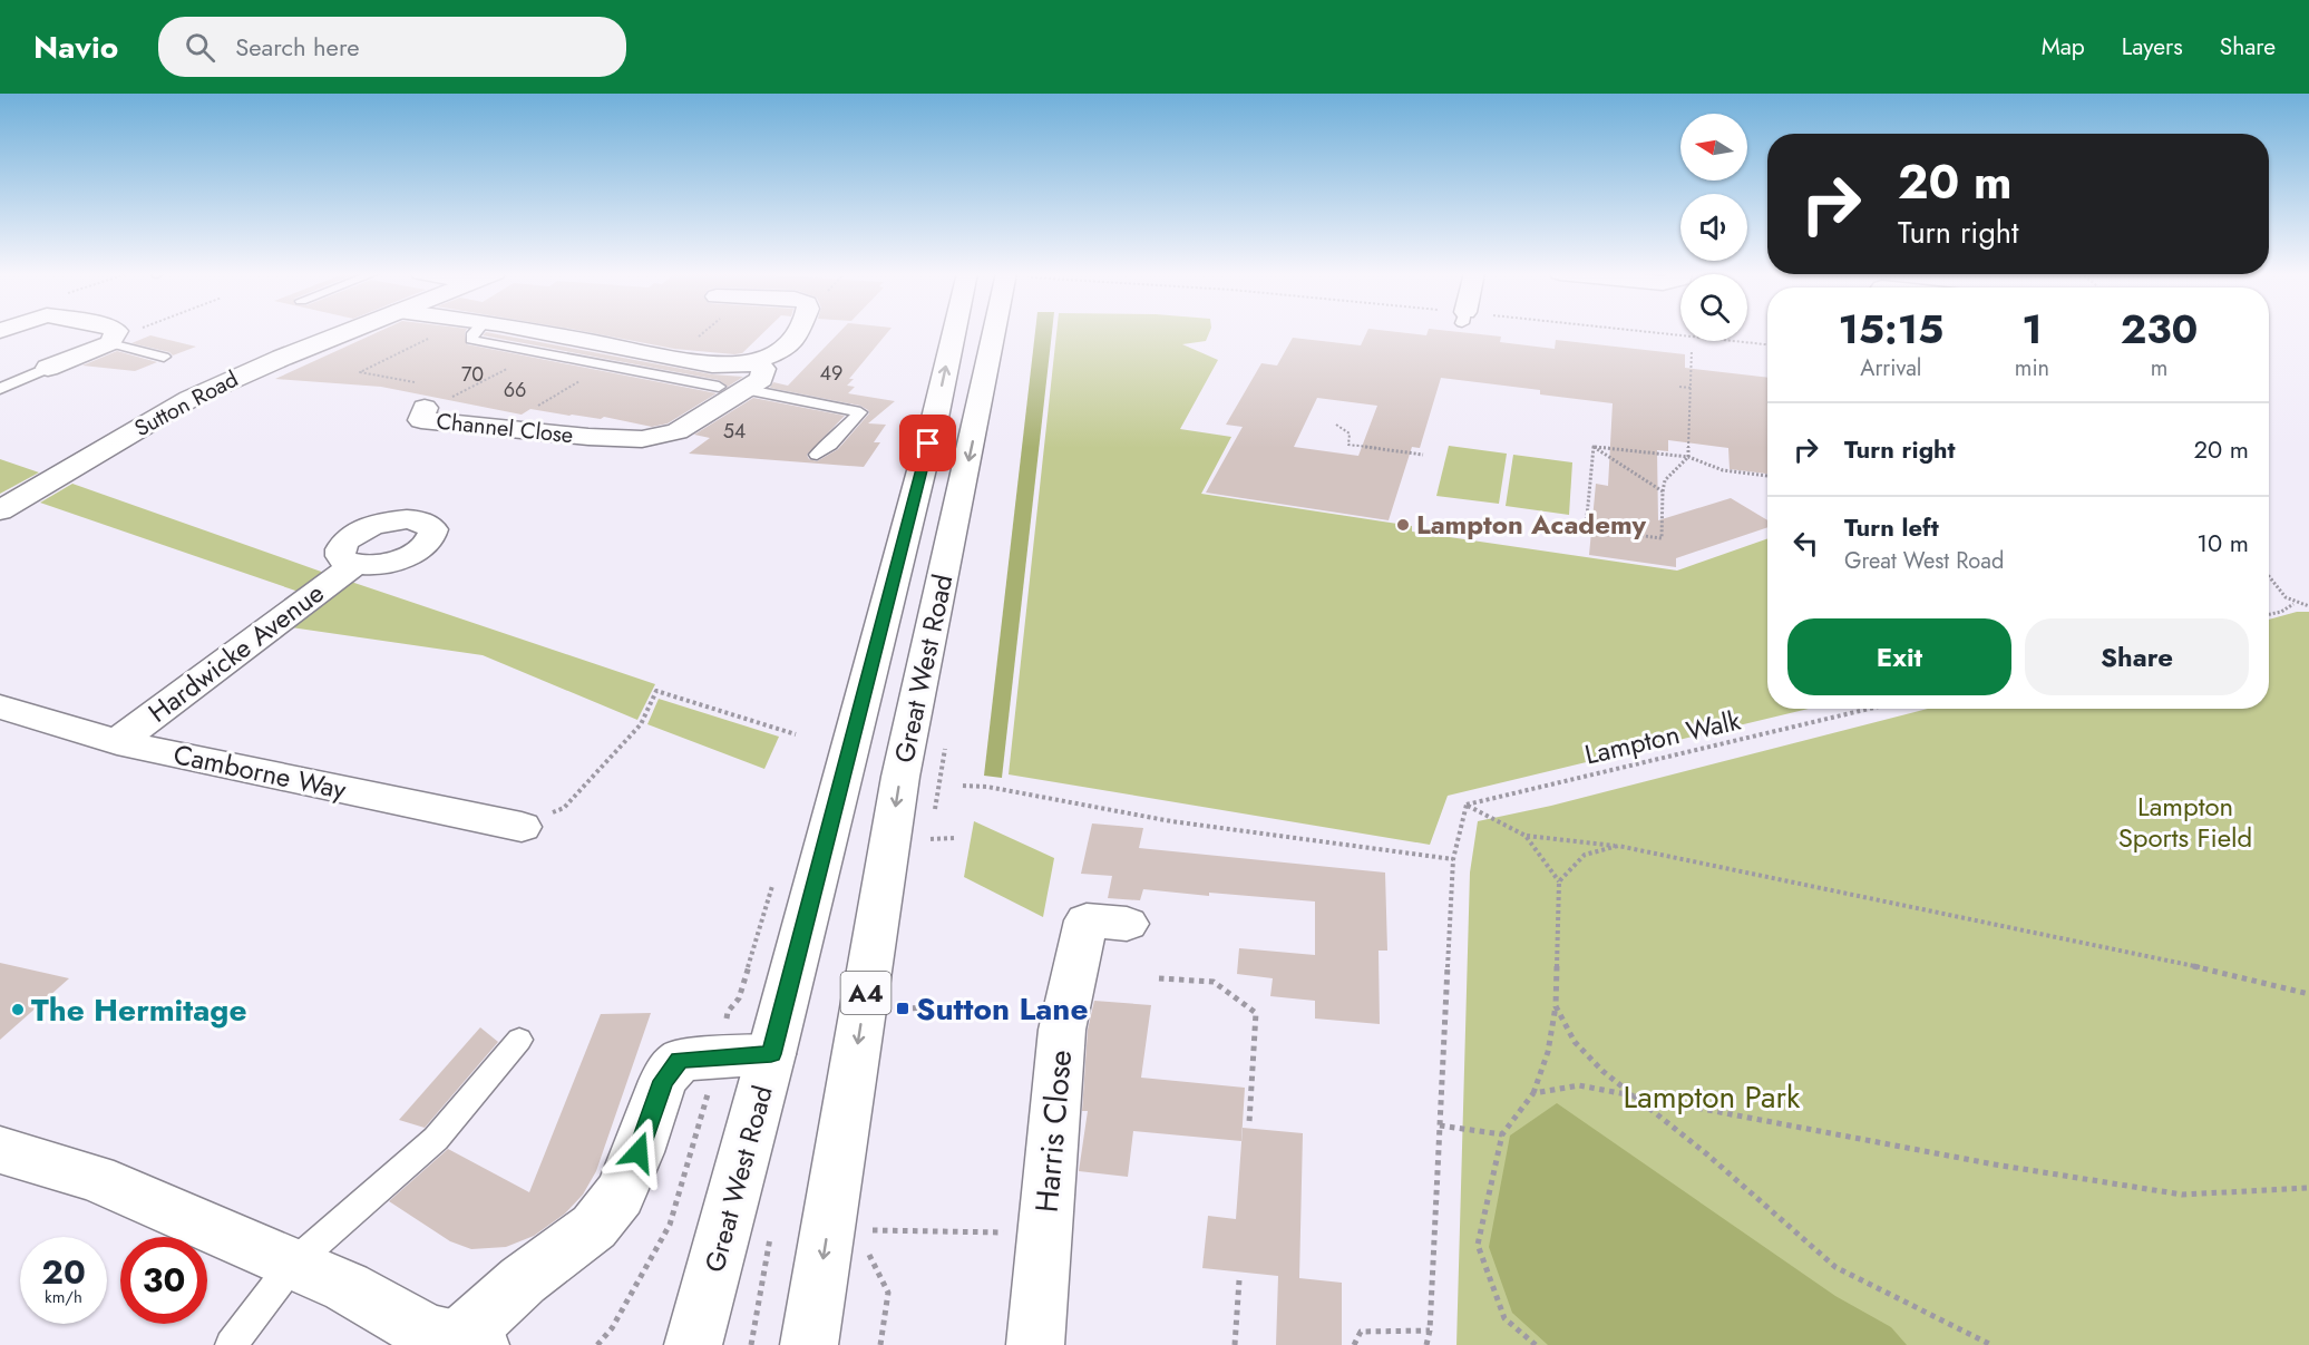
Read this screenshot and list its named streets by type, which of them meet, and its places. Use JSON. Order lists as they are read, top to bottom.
{
  "streets": {
    "main road": [
      "Sutton Road",
      "Channel Close",
      "Hardwicke Avenue",
      "Great West Road",
      "Camborne Way",
      "A4",
      "Harris Close"
    ],
    "path": ["Lampton Walk"]
  },
  "crossings": [
    ["Hardwicke Avenue", "Camborne Way"]
  ],
  "parks": ["Lampton Sports Field", "Lampton Park"],
  "places": {
    "other": ["Lampton Academy", "The Hermitage"],
    "transit": ["Sutton Lane"]
  },
  "house_numbers": [
    "49",
    "70",
    "66",
    "54"
  ],
  "north": "left",
  "page": {
    "header": "Navio",
    "search": "Search here",
    "nav": ["Map", "Layers", "Share"],
    "turn": ["20 m", "Turn right"],
    "eta": [
      "15:15",
      "Arrival",
      "1",
      "min",
      "230",
      "m"
    ],
    "list": [
      {
        "name": "Turn right",
        "value": "20 m"
      },
      {
        "name": "Turn left",
        "note": "Great West Road",
        "value": "10 m"
      }
    ],
    "buttons": ["Exit", "Share"],
    "speed": "20 km/h",
    "limit": "30"
  }
}
